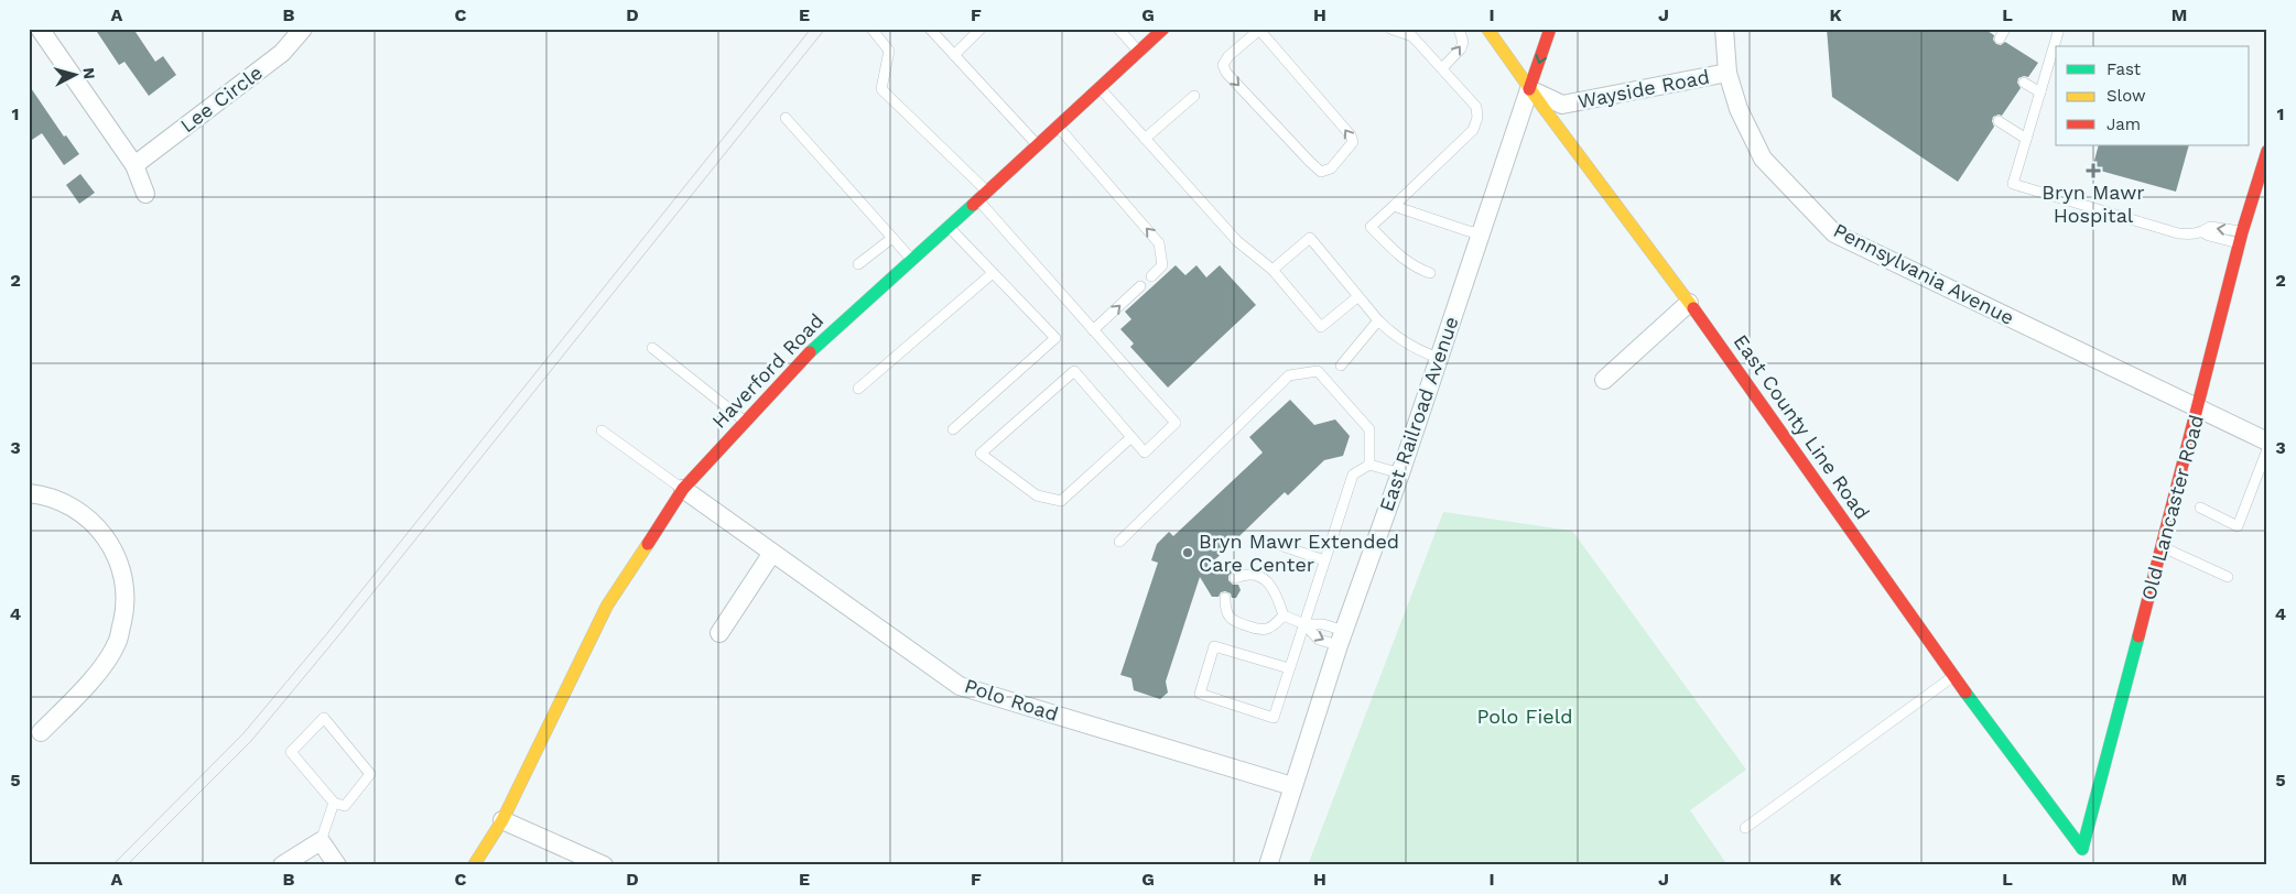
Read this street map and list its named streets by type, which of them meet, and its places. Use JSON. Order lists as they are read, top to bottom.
{
  "streets": {
    "street": [
      "Wayside Road",
      "Lee Circle",
      "Pennsylvania Avenue",
      "Haverford Road",
      "East Railroad Avenue",
      "East County Line Road",
      "Old Lancaster Road",
      "Polo Road"
    ]
  },
  "crossings": [
    ["Wayside Road", "Pennsylvania Avenue"],
    ["Wayside Road", "East Railroad Avenue"],
    ["Wayside Road", "East County Line Road"],
    ["Pennsylvania Avenue", "Old Lancaster Road"],
    ["Haverford Road", "Polo Road"],
    ["East Railroad Avenue", "East County Line Road"],
    ["East Railroad Avenue", "Polo Road"],
    ["East County Line Road", "Old Lancaster Road"]
  ],
  "parks": ["Polo Field"],
  "places": {
    "health": ["Bryn Mawr Hospital"],
    "other": ["Bryn Mawr Extended Care Center"]
  },
  "legend": ["Fast", "Slow", "Jam"],
  "north": "right",
  "grid": {
    "columns": [
      "A",
      "B",
      "C",
      "D",
      "E",
      "F",
      "G",
      "H",
      "I",
      "J",
      "K",
      "L",
      "M"
    ],
    "rows": [
      "1",
      "2",
      "3",
      "4",
      "5"
    ]
  }
}
